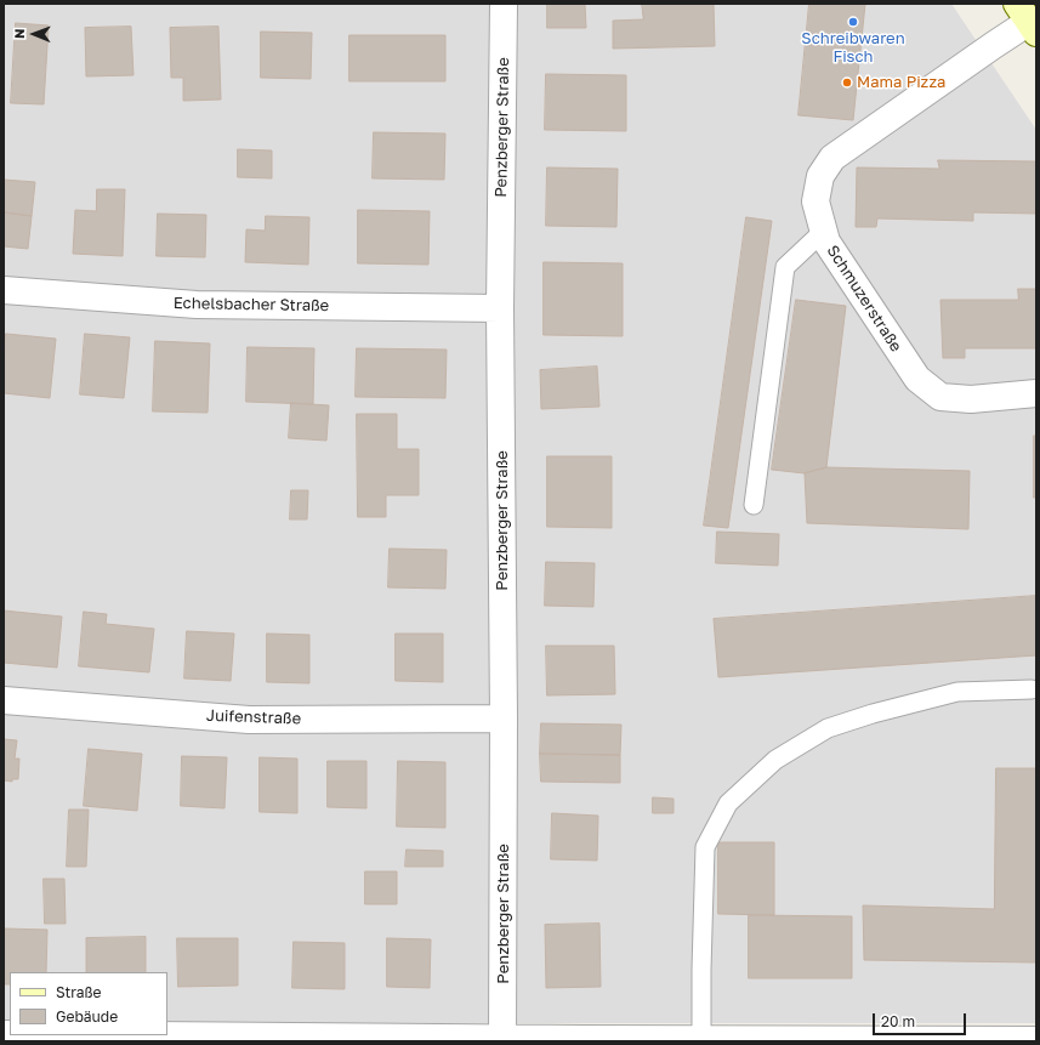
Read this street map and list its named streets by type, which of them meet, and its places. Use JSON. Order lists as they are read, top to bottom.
{
  "streets": {
    "street": [
      "Penzberger Straße",
      "Schmuzerstraße",
      "Echelsbacher Straße",
      "Juifenstraße"
    ]
  },
  "crossings": [
    ["Penzberger Straße", "Echelsbacher Straße"],
    ["Penzberger Straße", "Juifenstraße"]
  ],
  "places": ["Schreibwaren Fisch", "Mama Pizza"],
  "legend": ["Straße", "Gebäude"],
  "scale_bar": "20 m",
  "north": "left"
}
